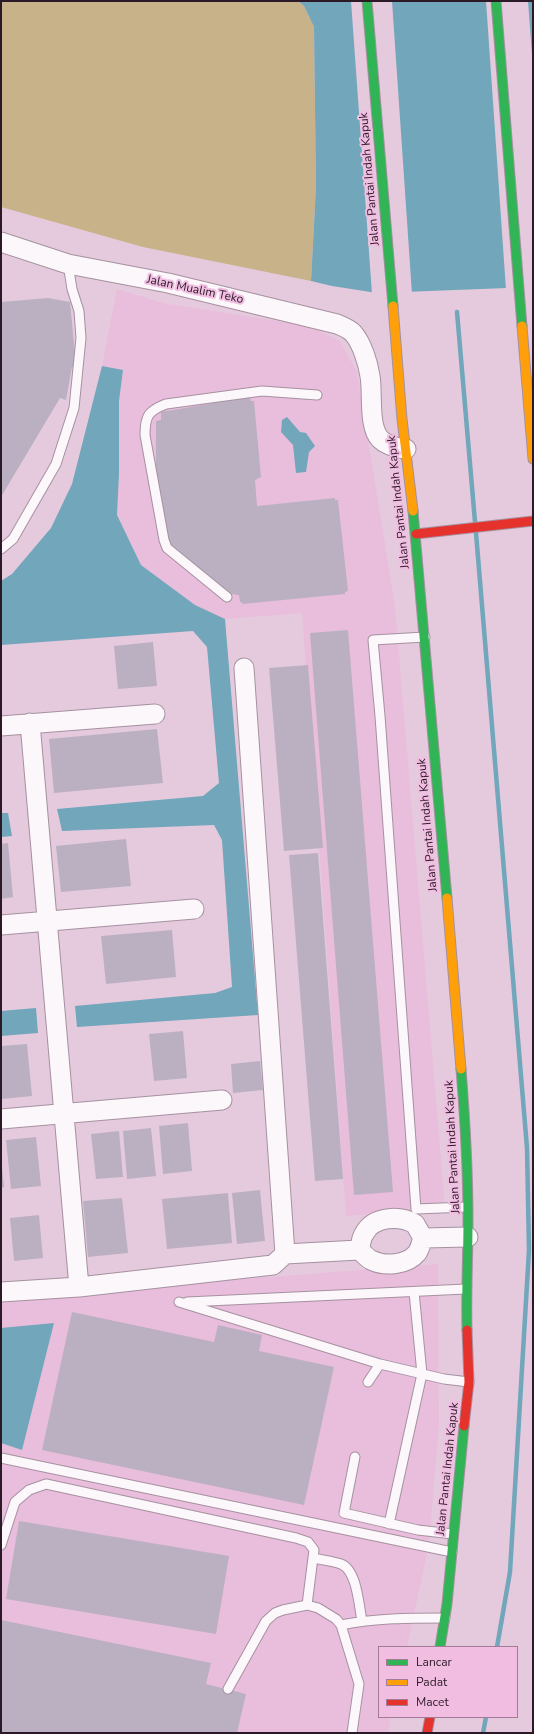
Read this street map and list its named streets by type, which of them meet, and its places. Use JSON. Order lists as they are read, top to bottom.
{
  "streets": {
    "main road": ["Jalan Pantai Indah Kapuk"],
    "street": ["Jalan Mualim Teko"]
  },
  "crossings": [
    ["Jalan Pantai Indah Kapuk", "Jalan Mualim Teko"]
  ],
  "legend": ["Lancar", "Padat", "Macet"]
}
